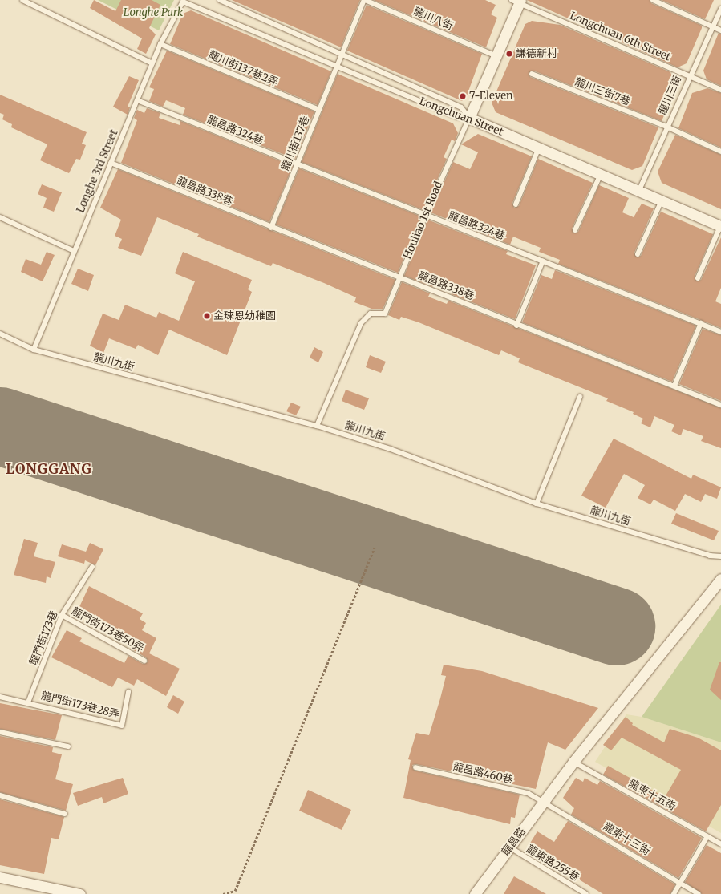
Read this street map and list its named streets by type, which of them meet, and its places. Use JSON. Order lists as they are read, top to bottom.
{
  "streets": {
    "street": ["Longchuan Street", "Houliao 1st Road", "龍昌路"],
    "lane": [
      "龍川八街",
      "Longchuan 6th Street",
      "龍川街137巷2弄",
      "龍川三街7巷",
      "龍川三街",
      "龍昌路324巷",
      "龍川街137巷",
      "Longhe 3rd Street",
      "龍昌路338巷",
      "龍川九街",
      "龍門街173巷50弄",
      "龍門街173巷",
      "龍門街173巷28弄",
      "龍昌路460巷",
      "龍東十五街",
      "龍東十三街",
      "龍東路255巷"
    ]
  },
  "crossings": [
    ["龍川八街", "龍川街137巷"],
    ["龍川八街", "Houliao 1st Road"],
    ["Longchuan 6th Street", "龍川三街"],
    ["Longchuan 6th Street", "Houliao 1st Road"],
    ["龍川街137巷2弄", "龍川街137巷"],
    ["龍川街137巷2弄", "Longhe 3rd Street"],
    ["龍川三街7巷", "龍川三街"],
    ["龍川三街", "Longchuan Street"],
    ["Longchuan Street", "龍川街137巷"],
    ["Longchuan Street", "Longhe 3rd Street"],
    ["Longchuan Street", "Houliao 1st Road"],
    ["龍昌路324巷", "龍川街137巷"],
    ["龍昌路324巷", "Longhe 3rd Street"],
    ["龍昌路324巷", "Houliao 1st Road"],
    ["龍川街137巷", "龍昌路338巷"],
    ["Longhe 3rd Street", "龍昌路338巷"],
    ["Longhe 3rd Street", "龍川九街"],
    ["龍昌路338巷", "Houliao 1st Road"],
    ["Houliao 1st Road", "龍川九街"],
    ["龍門街173巷50弄", "龍門街173巷"],
    ["龍門街173巷", "龍門街173巷28弄"],
    ["龍昌路460巷", "龍東十三街"],
    ["龍昌路460巷", "龍昌路"],
    ["龍東十五街", "龍昌路"],
    ["龍東十三街", "龍昌路"],
    ["龍昌路", "龍東路255巷"]
  ],
  "districts": ["LONGGANG"],
  "parks": ["Longhe Park"],
  "places": ["謙德新村", "7-Eleven", "金琜恩幼稚園"]
}
